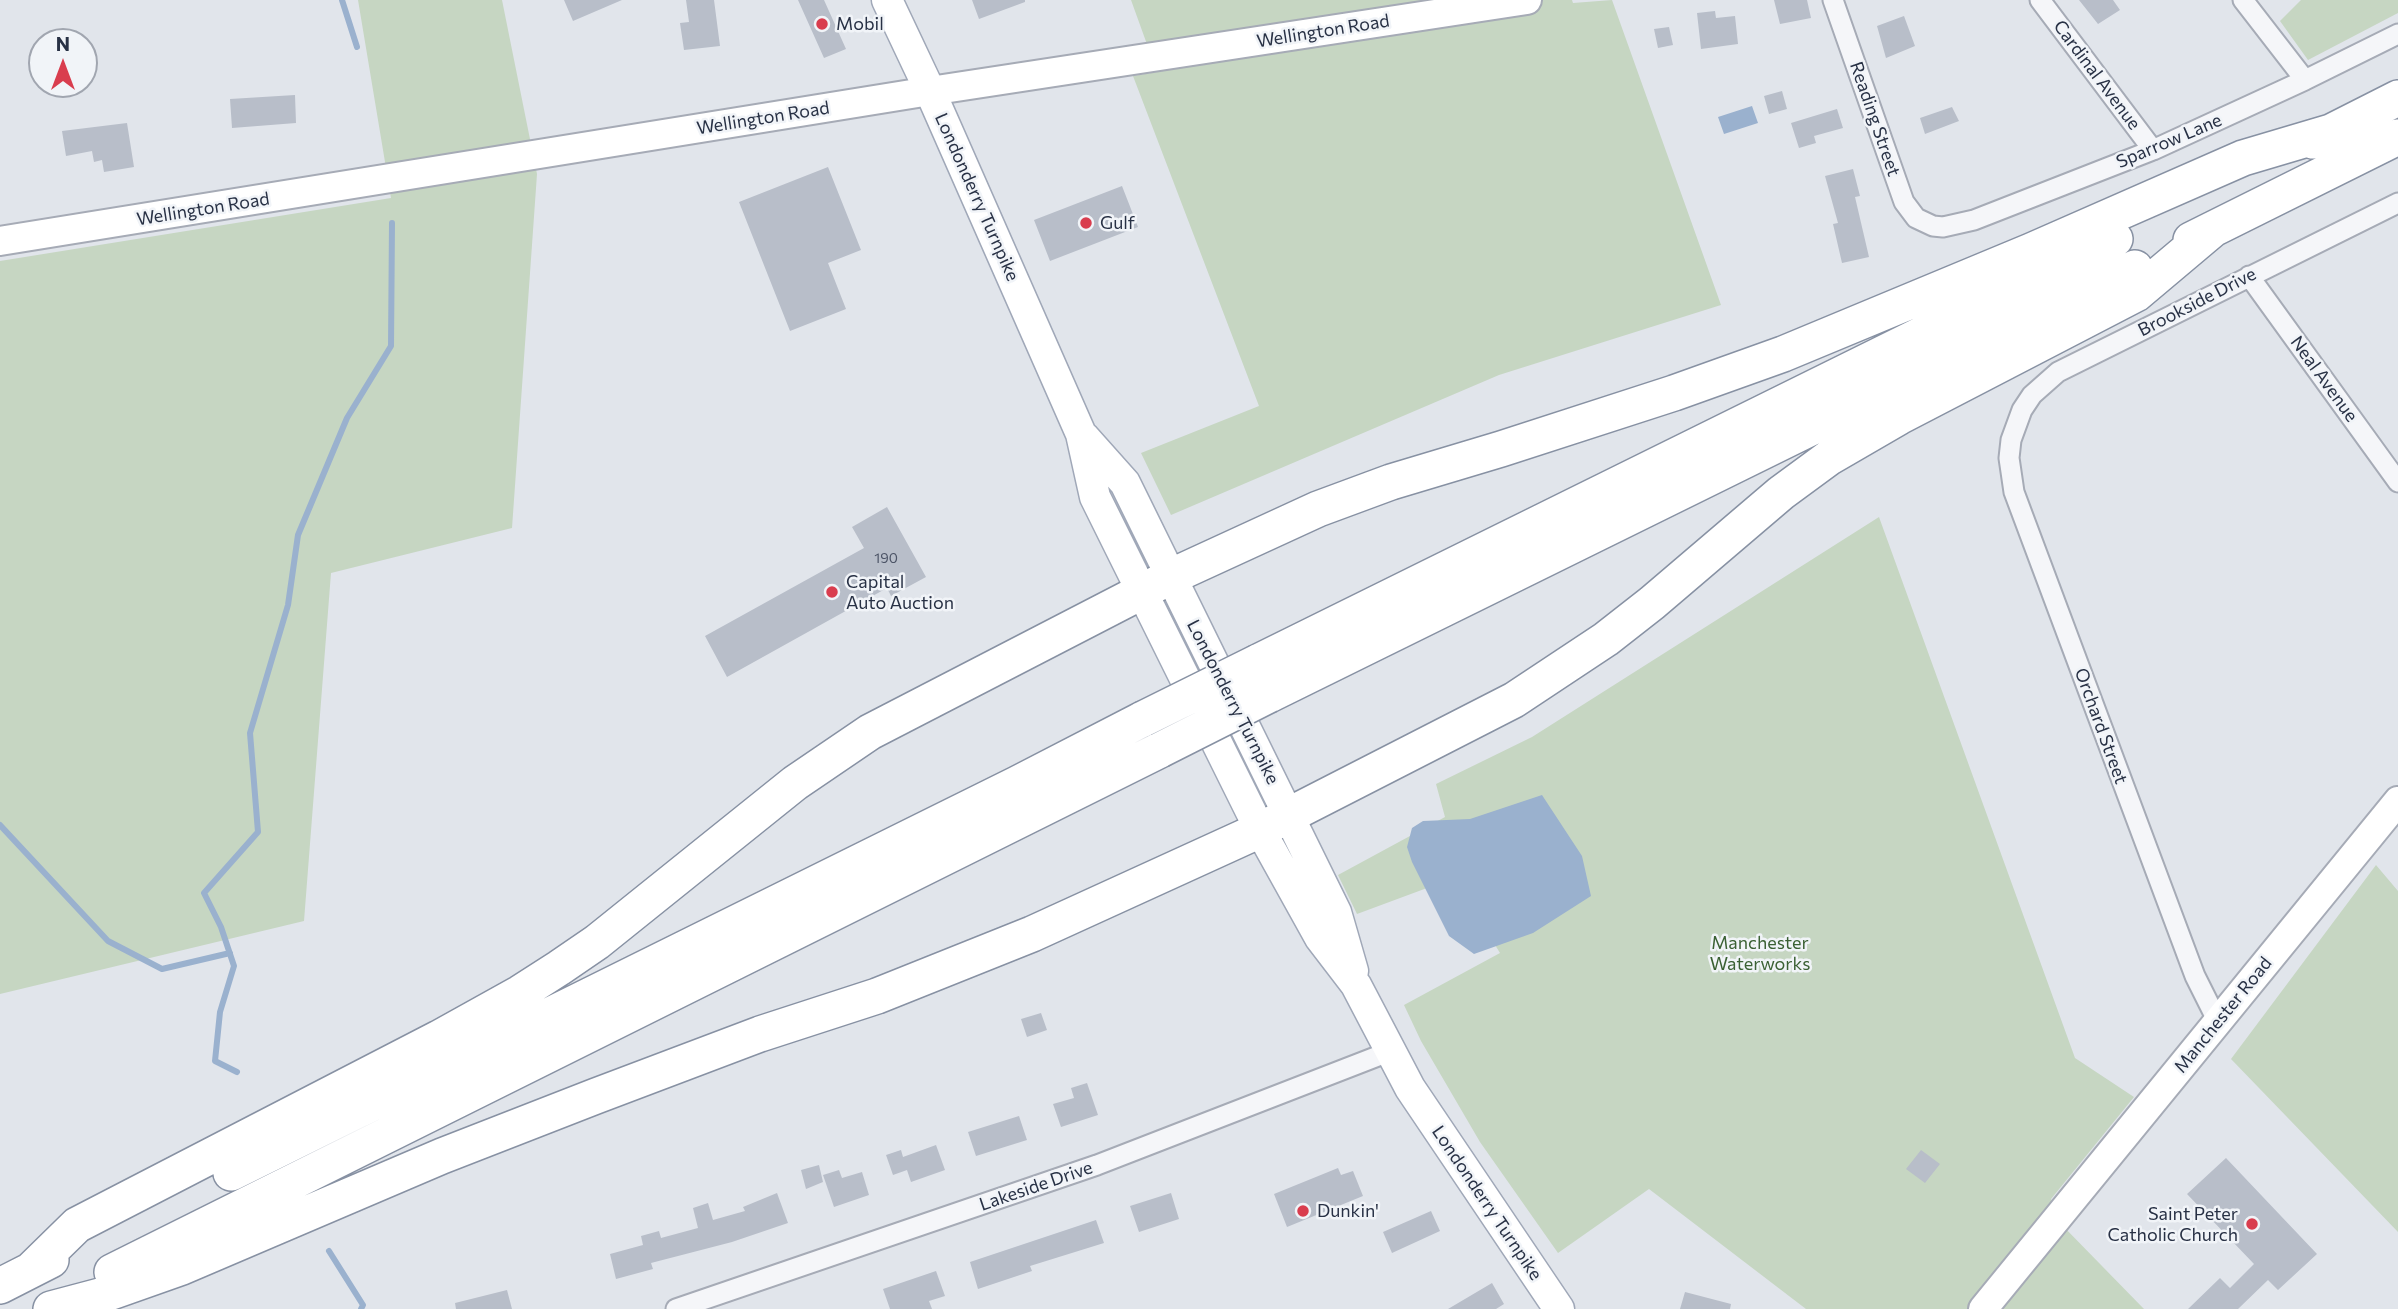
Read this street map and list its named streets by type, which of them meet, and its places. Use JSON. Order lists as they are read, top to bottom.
{
  "streets": {
    "main road": ["Wellington Road", "Londonderry Turnpike", "Manchester Road"],
    "street": [
      "Cardinal Avenue",
      "Reading Street",
      "Sparrow Lane",
      "Brookside Drive",
      "Neal Avenue",
      "Orchard Street",
      "Lakeside Drive"
    ]
  },
  "crossings": [
    ["Wellington Road", "Londonderry Turnpike"],
    ["Cardinal Avenue", "Sparrow Lane"],
    ["Reading Street", "Sparrow Lane"],
    ["Londonderry Turnpike", "Lakeside Drive"],
    ["Brookside Drive", "Neal Avenue"],
    ["Brookside Drive", "Orchard Street"],
    ["Orchard Street", "Manchester Road"]
  ],
  "parks": ["Manchester Waterworks"],
  "places": [
    "Mobil",
    "Gulf",
    "Capital Auto Auction",
    "Dunkin'",
    "Saint Peter Catholic Church"
  ],
  "house_numbers": ["190"],
  "north": "top"
}
